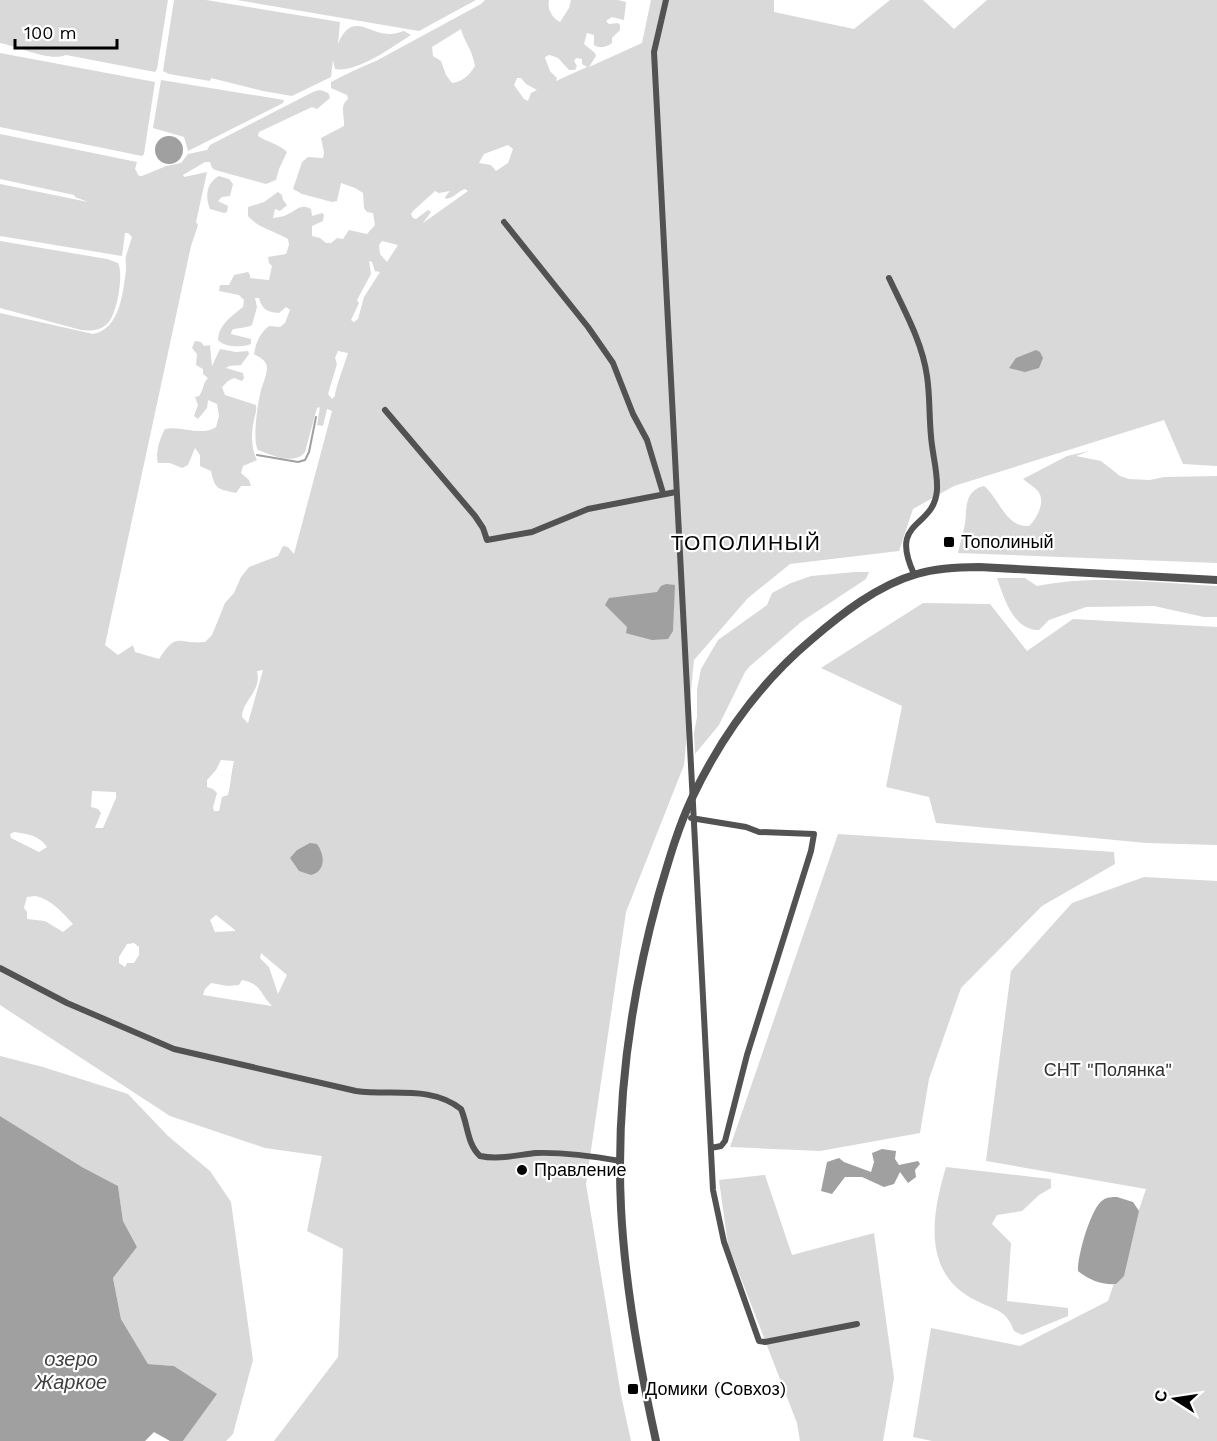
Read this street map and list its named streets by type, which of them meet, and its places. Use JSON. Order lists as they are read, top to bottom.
{
  "districts": ["ТОПОЛИНЫЙ"],
  "water": ["озеро Жаркое"],
  "parks": ["СНТ \"Полянка\""],
  "places": {
    "transit": ["Тополиный", "Домики (Совхоз)"],
    "other": ["Правление"]
  },
  "scale_bar": "100 m",
  "north": "left"
}
